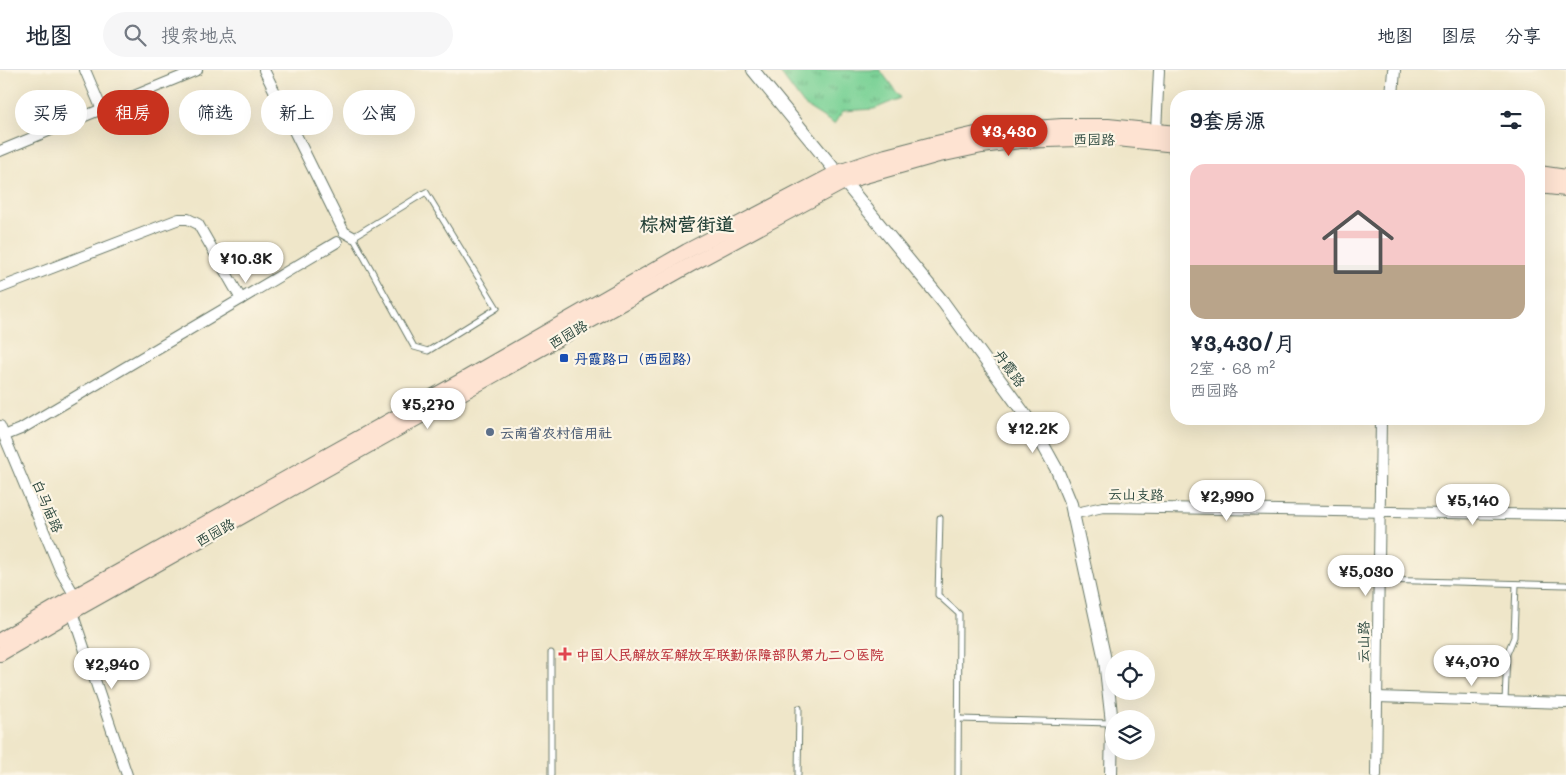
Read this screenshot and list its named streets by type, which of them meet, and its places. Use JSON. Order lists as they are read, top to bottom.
{
  "streets": {
    "main road": ["西园路"],
    "street": [
      "丹霞路",
      "云山支路",
      "白马庙路",
      "云山路"
    ]
  },
  "crossings": [
    ["西园路", "丹霞路"],
    ["西园路", "白马庙路"],
    ["丹霞路", "云山支路"],
    ["云山支路", "云山路"]
  ],
  "districts": ["棕树营街道"],
  "places": {
    "transit": ["丹霞路口（西园路）"],
    "other": ["云南省农村信用社"],
    "health": ["中国人民解放军解放军联勤保障部队第九二〇医院"]
  },
  "page": {
    "header": "地图",
    "search": "搜索地点",
    "nav": ["地图", "图层", "分享"],
    "chip": [
      "买房",
      "租房",
      "筛选",
      "新上",
      "公寓"
    ],
    "heading": "9套房源",
    "price": [
      "¥3,430",
      "¥10.3K",
      "¥5,270",
      "¥12.2K",
      "¥2,990",
      "¥5,140",
      "¥5,030",
      "¥4,070",
      "¥2,940"
    ],
    "list": [
      {
        "name": "¥3,430/月",
        "note": "2室 · 68 m² · 西园路"
      }
    ]
  }
}
